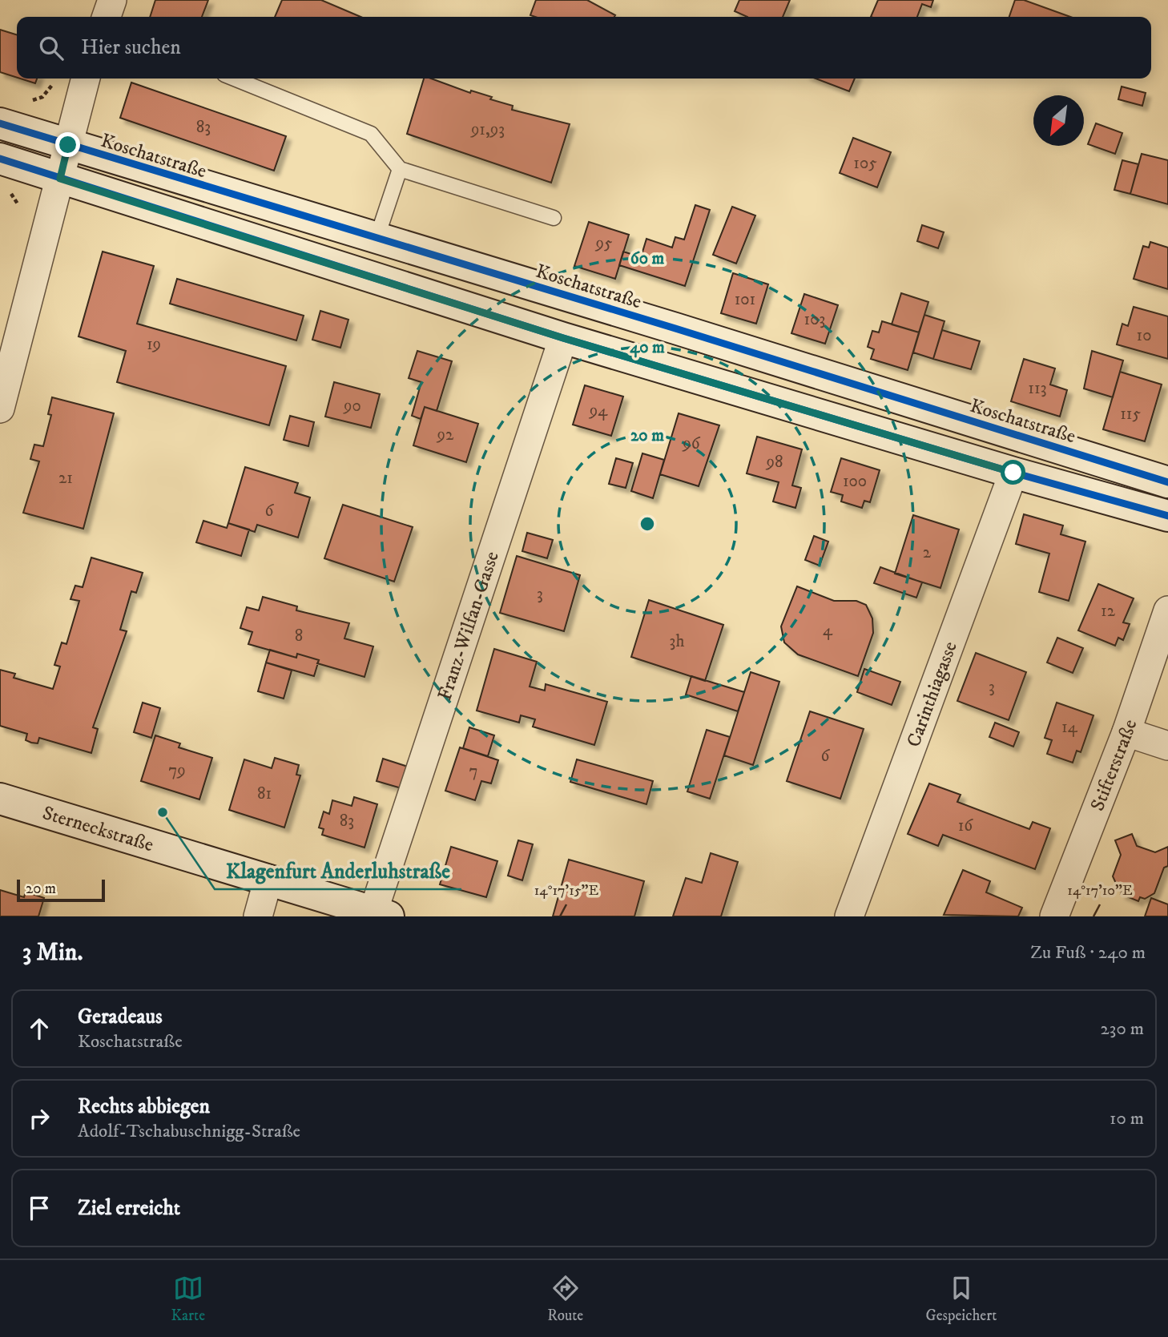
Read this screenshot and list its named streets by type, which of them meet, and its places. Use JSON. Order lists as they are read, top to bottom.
{
  "streets": {
    "main road": ["Koschatstraße", "Sterneckstraße"],
    "street": ["Franz-Wilfan-Gasse", "Carinthiagasse", "Stifterstraße"]
  },
  "crossings": [
    ["Franz-Wilfan-Gasse", "Sterneckstraße"]
  ],
  "places": ["Klagenfurt Anderluhstraße"],
  "house_numbers": [
    "83",
    "91,93",
    "105",
    "95",
    "101",
    "103",
    "10",
    "19",
    "113",
    "90",
    "94",
    "115",
    "92",
    "96",
    "98",
    "21",
    "100",
    "6",
    "2",
    "3",
    "12",
    "4",
    "8",
    "3h",
    "3",
    "14",
    "6",
    "79",
    "7",
    "81",
    "83",
    "16"
  ],
  "scale_bar": "20 m",
  "north": "bottom left",
  "page": {
    "search": "Hier suchen",
    "scale": "20 m",
    "heading": ["3 Min.", "Zu Fuß · 240 m"],
    "list": [
      ["Geradeaus", "Koschatstraße", "230 m"],
      ["Rechts abbiegen", "Adolf-Tschabuschnigg-Straße", "10 m"],
      "Ziel erreicht"
    ],
    "nav": ["Karte", "Route", "Gespeichert"]
  },
  "coordinates": ["14°17'15\"E", "14°17'10\"E"],
  "rings": ["60 m", "40 m", "20 m"]
}
